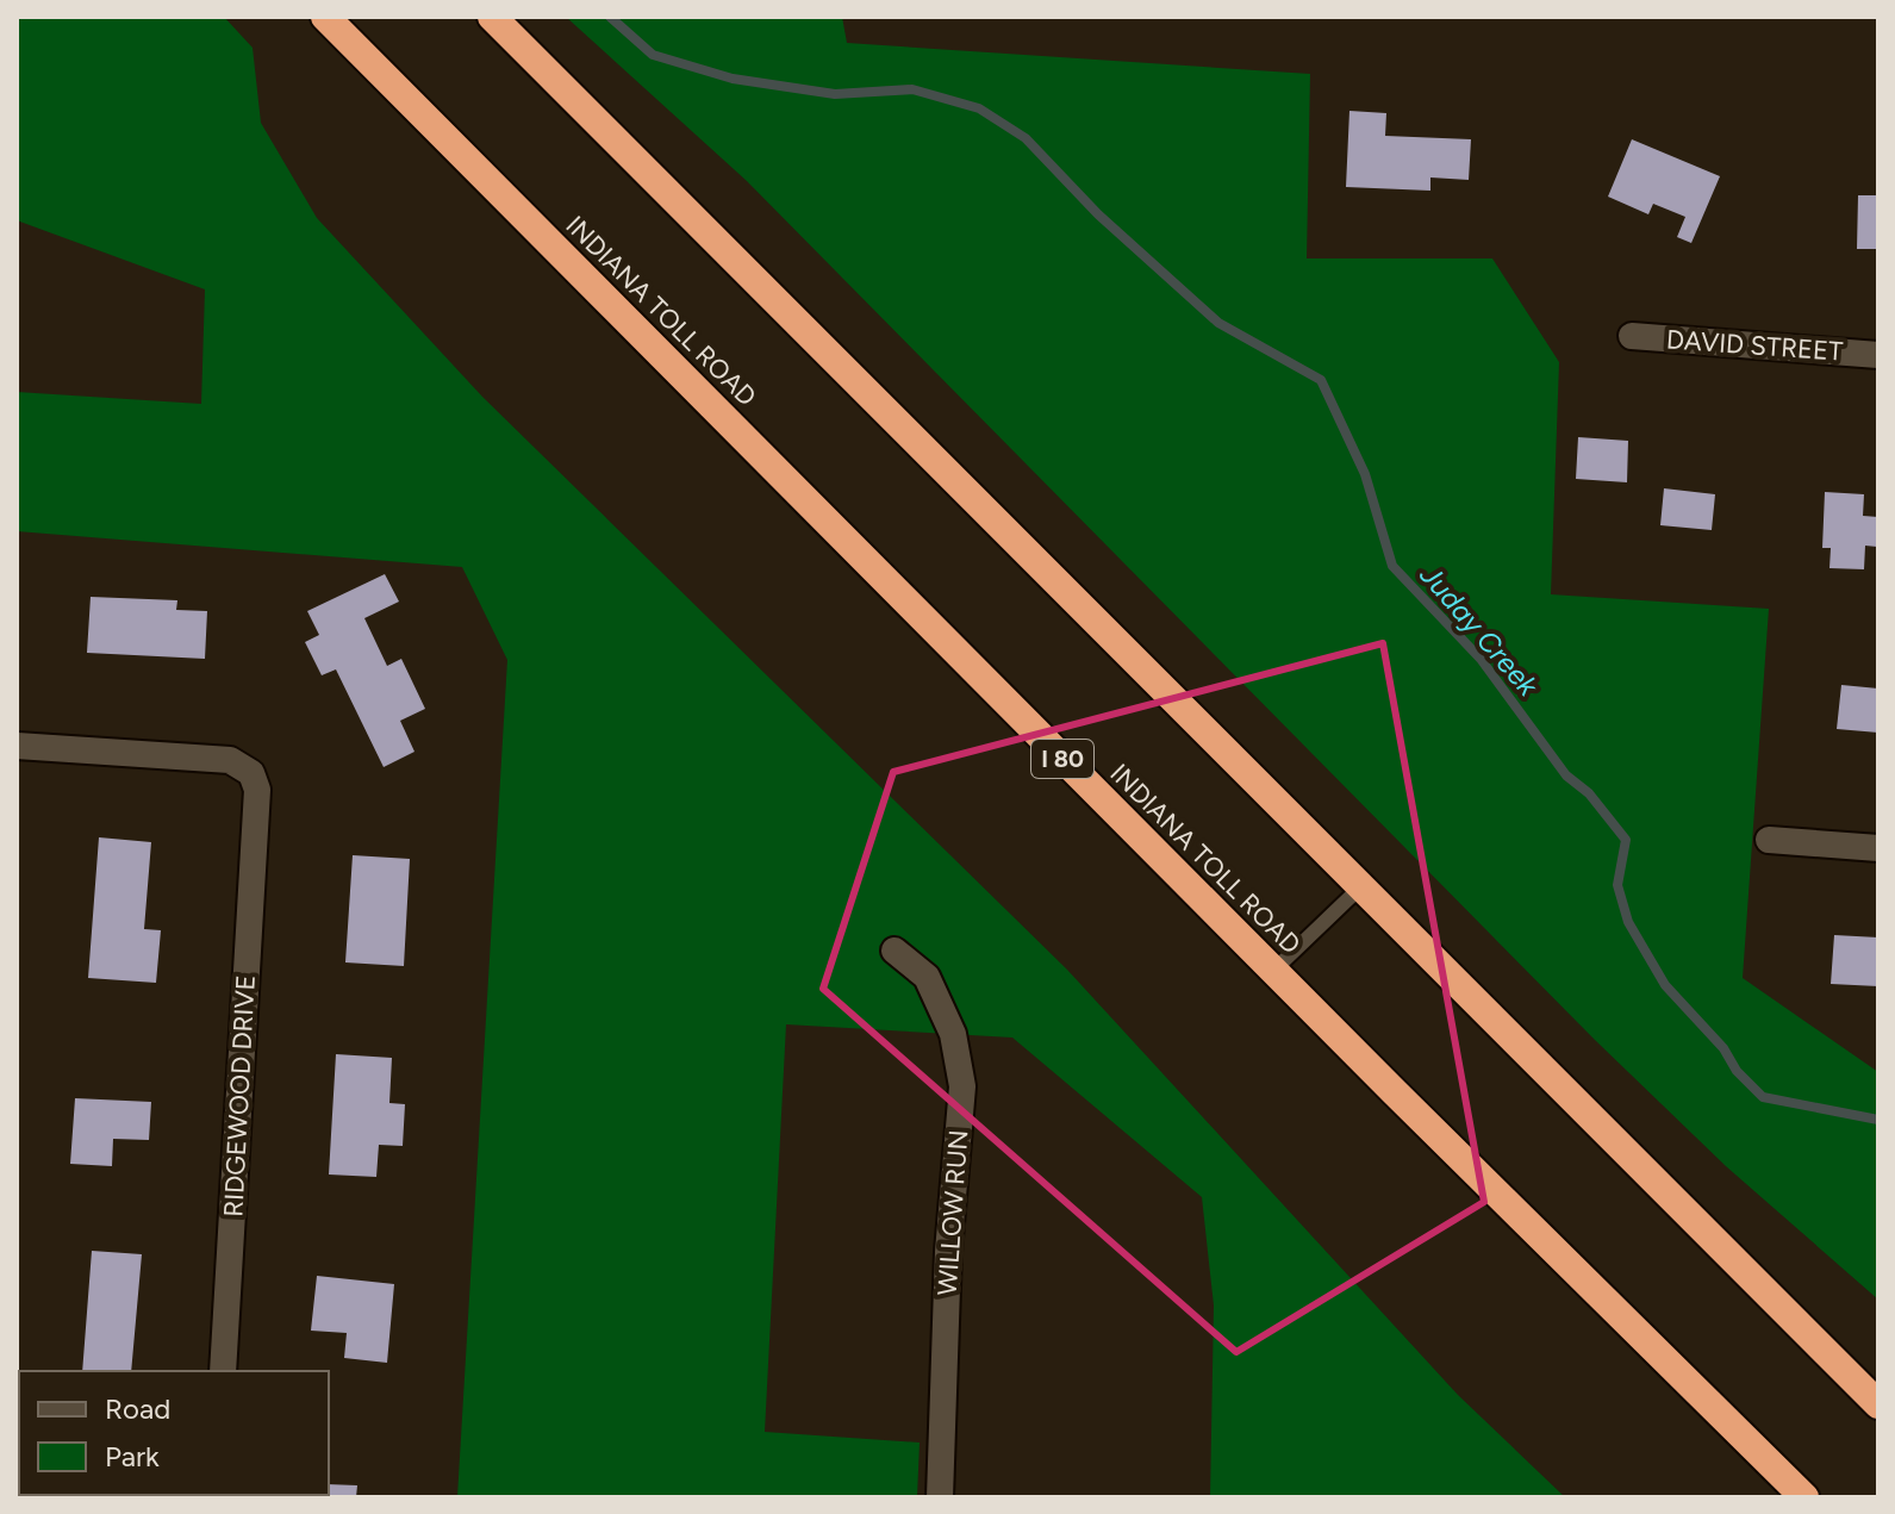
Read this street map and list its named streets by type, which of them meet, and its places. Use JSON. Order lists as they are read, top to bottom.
{
  "streets": {
    "highway": ["INDIANA TOLL ROAD", "I 80"],
    "street": ["DAVID STREET", "RIDGEWOOD DRIVE", "WILLOW RUN"]
  },
  "water": ["Juday Creek"],
  "legend": ["Road", "Park"]
}
